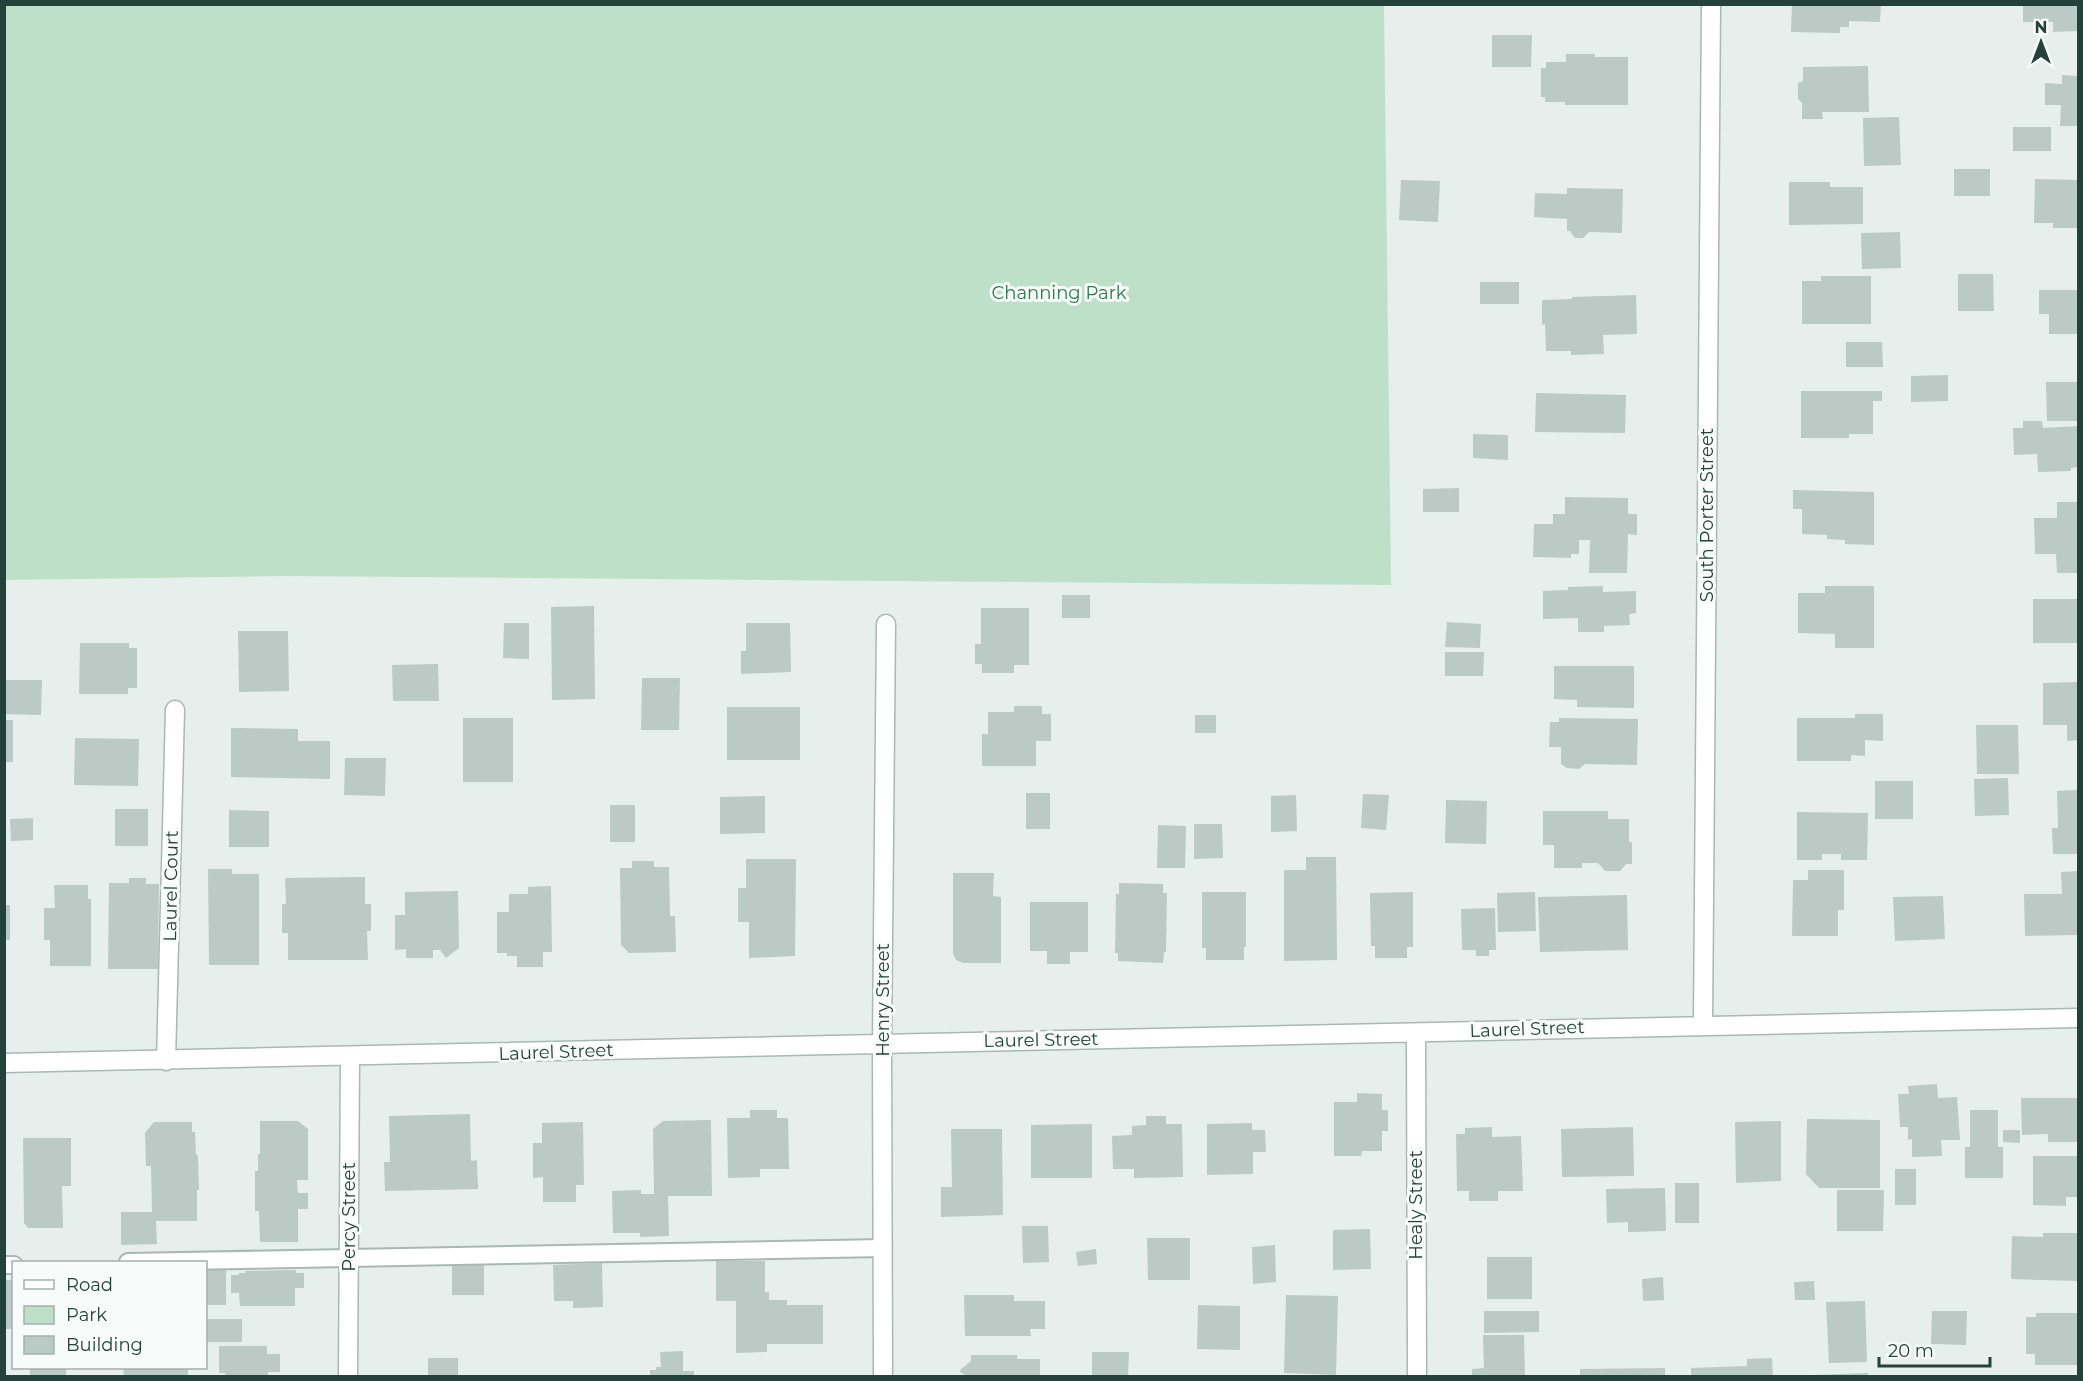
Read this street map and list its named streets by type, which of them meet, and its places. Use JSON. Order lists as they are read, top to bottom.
{
  "streets": {
    "street": [
      "South Porter Street",
      "Laurel Court",
      "Henry Street",
      "Laurel Street",
      "Healy Street",
      "Percy Street"
    ]
  },
  "crossings": [
    ["South Porter Street", "Laurel Street"],
    ["Laurel Court", "Laurel Street"],
    ["Henry Street", "Laurel Street"],
    ["Laurel Street", "Healy Street"],
    ["Laurel Street", "Percy Street"]
  ],
  "parks": ["Channing Park"],
  "legend": ["Road", "Park", "Building"],
  "scale_bar": "20 m",
  "north": "top"
}
